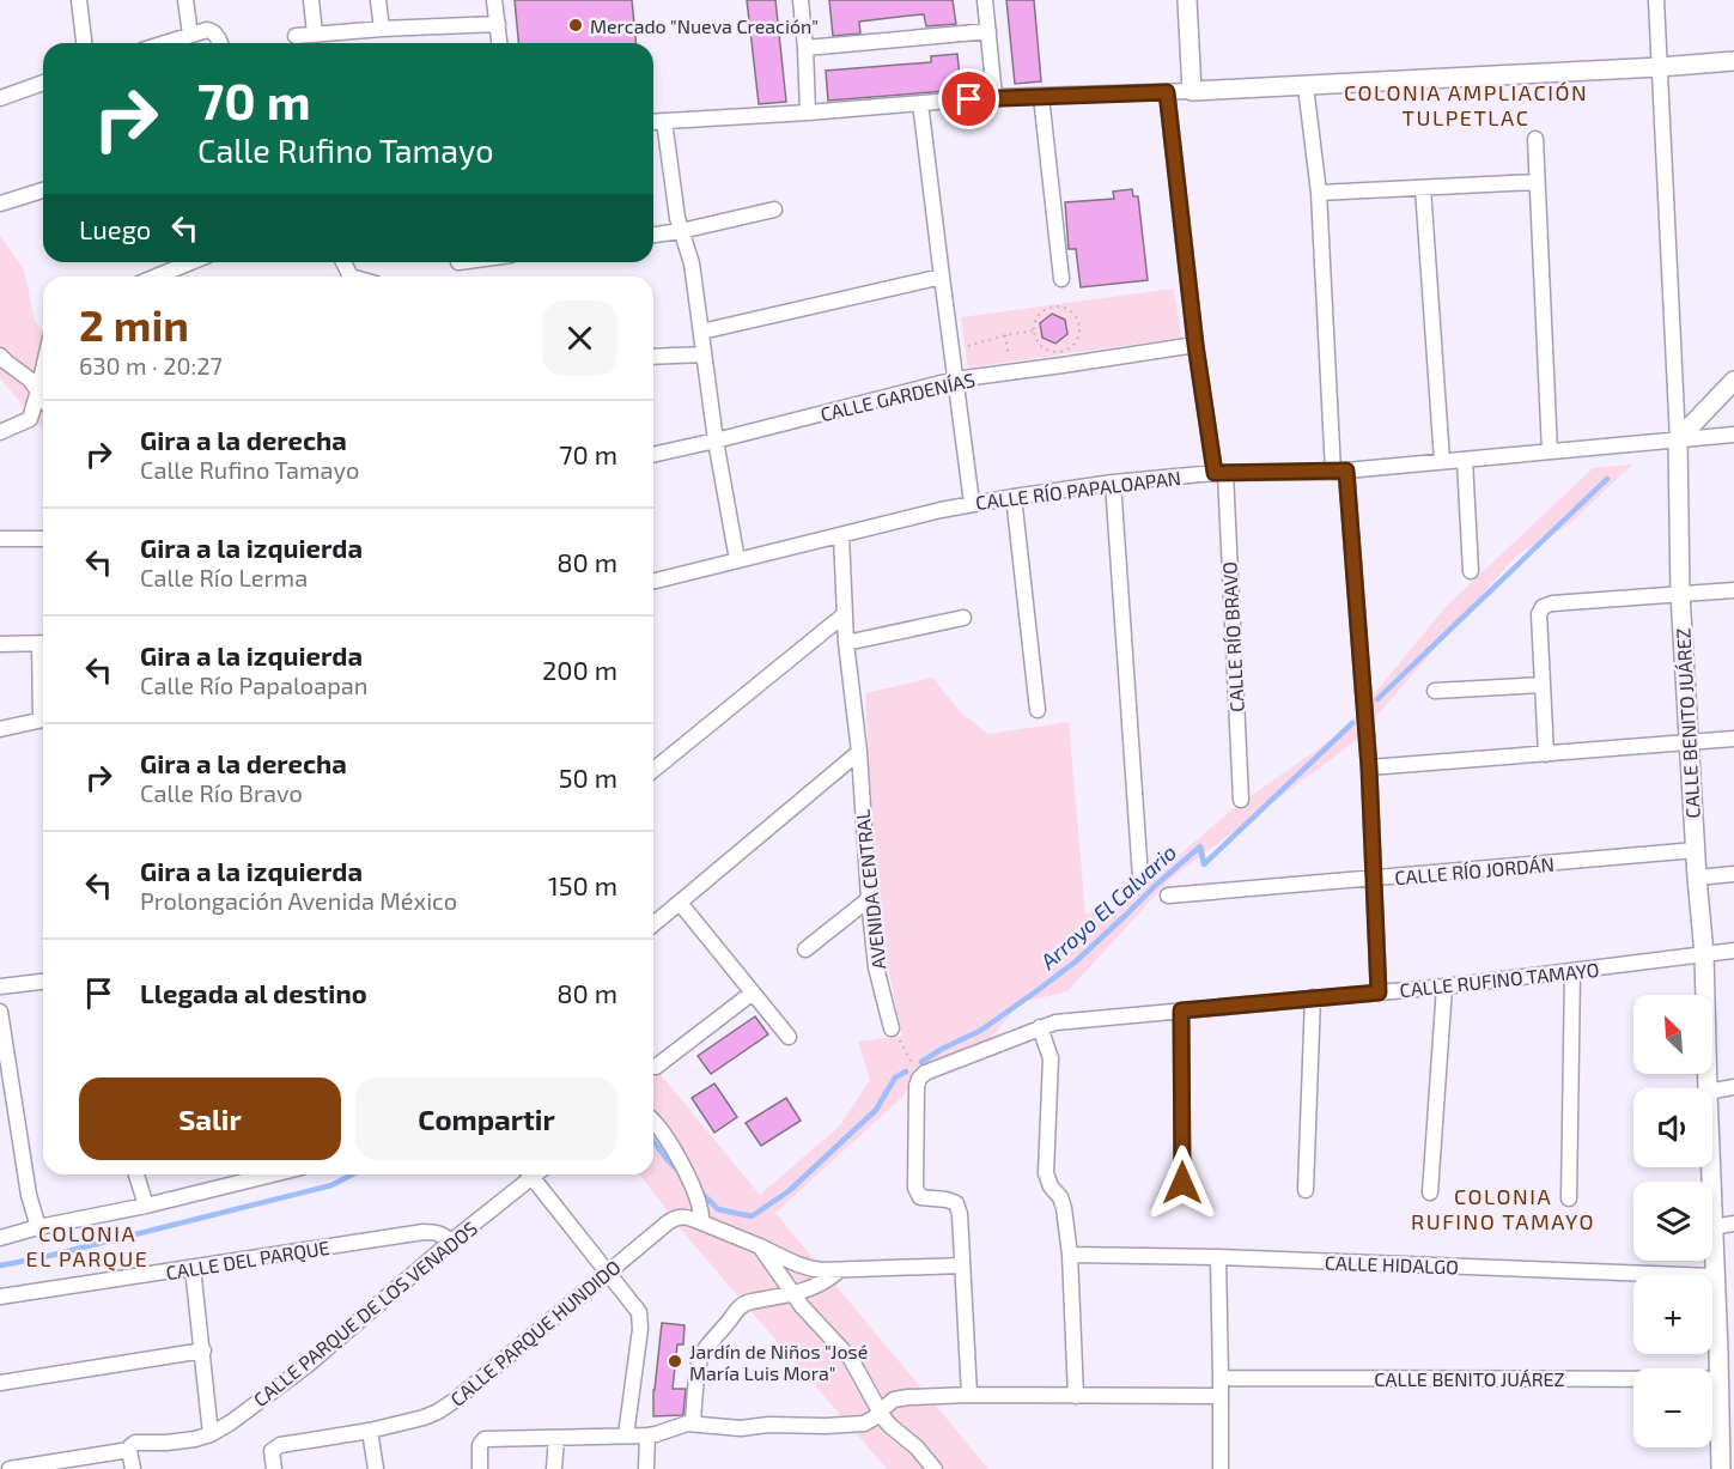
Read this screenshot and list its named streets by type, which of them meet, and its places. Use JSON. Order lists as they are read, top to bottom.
{
  "streets": {
    "street": [
      "CALLE GARDENÍAS",
      "CALLE RÍO PAPALOAPAN",
      "CALLE RÍO BRAVO",
      "CALLE BENITO JUÁREZ",
      "CALLE RÍO JORDÁN",
      "AVENIDA CENTRAL",
      "CALLE RUFINO TAMAYO",
      "CALLE DEL PARQUE",
      "CALLE HIDALGO",
      "CALLE PARQUE DE LOS VENADOS",
      "CALLE PARQUE HUNDIDO"
    ]
  },
  "crossings": [
    ["CALLE GARDENÍAS", "CALLE RÍO BRAVO"],
    ["CALLE RÍO PAPALOAPAN", "CALLE RÍO BRAVO"],
    ["CALLE RÍO PAPALOAPAN", "CALLE BENITO JUÁREZ"],
    ["CALLE RÍO PAPALOAPAN", "AVENIDA CENTRAL"],
    ["CALLE BENITO JUÁREZ", "CALLE RÍO JORDÁN"],
    ["CALLE BENITO JUÁREZ", "CALLE RUFINO TAMAYO"],
    ["CALLE BENITO JUÁREZ", "CALLE HIDALGO"],
    ["CALLE DEL PARQUE", "CALLE PARQUE DE LOS VENADOS"]
  ],
  "districts": ["COLONIA AMPLIACIÓN TULPETLAC", "COLONIA RUFINO TAMAYO", "COLONIA EL PARQUE"],
  "water": ["Arroyo El Calvario"],
  "places": ["Mercado \"Nueva Creación\"", "Jardín de Niños \"José María Luis Mora\""],
  "north": "top left",
  "page": {
    "turn": ["70 m", "Calle Rufino Tamayo"],
    "then": "Luego",
    "heading": ["2 min", "630 m · 20:27"],
    "list": [
      {
        "name": "Gira a la derecha",
        "note": "Calle Rufino Tamayo",
        "value": "70 m"
      },
      {
        "name": "Gira a la izquierda",
        "note": "Calle Río Lerma",
        "value": "80 m"
      },
      {
        "name": "Gira a la izquierda",
        "note": "Calle Río Papaloapan",
        "value": "200 m"
      },
      {
        "name": "Gira a la derecha",
        "note": "Calle Río Bravo",
        "value": "50 m"
      },
      {
        "name": "Gira a la izquierda",
        "note": "Prolongación Avenida México",
        "value": "150 m"
      },
      {
        "name": "Llegada al destino",
        "value": "80 m"
      }
    ],
    "map_buttons": ["+", "−"],
    "buttons": ["Salir", "Compartir"]
  }
}
